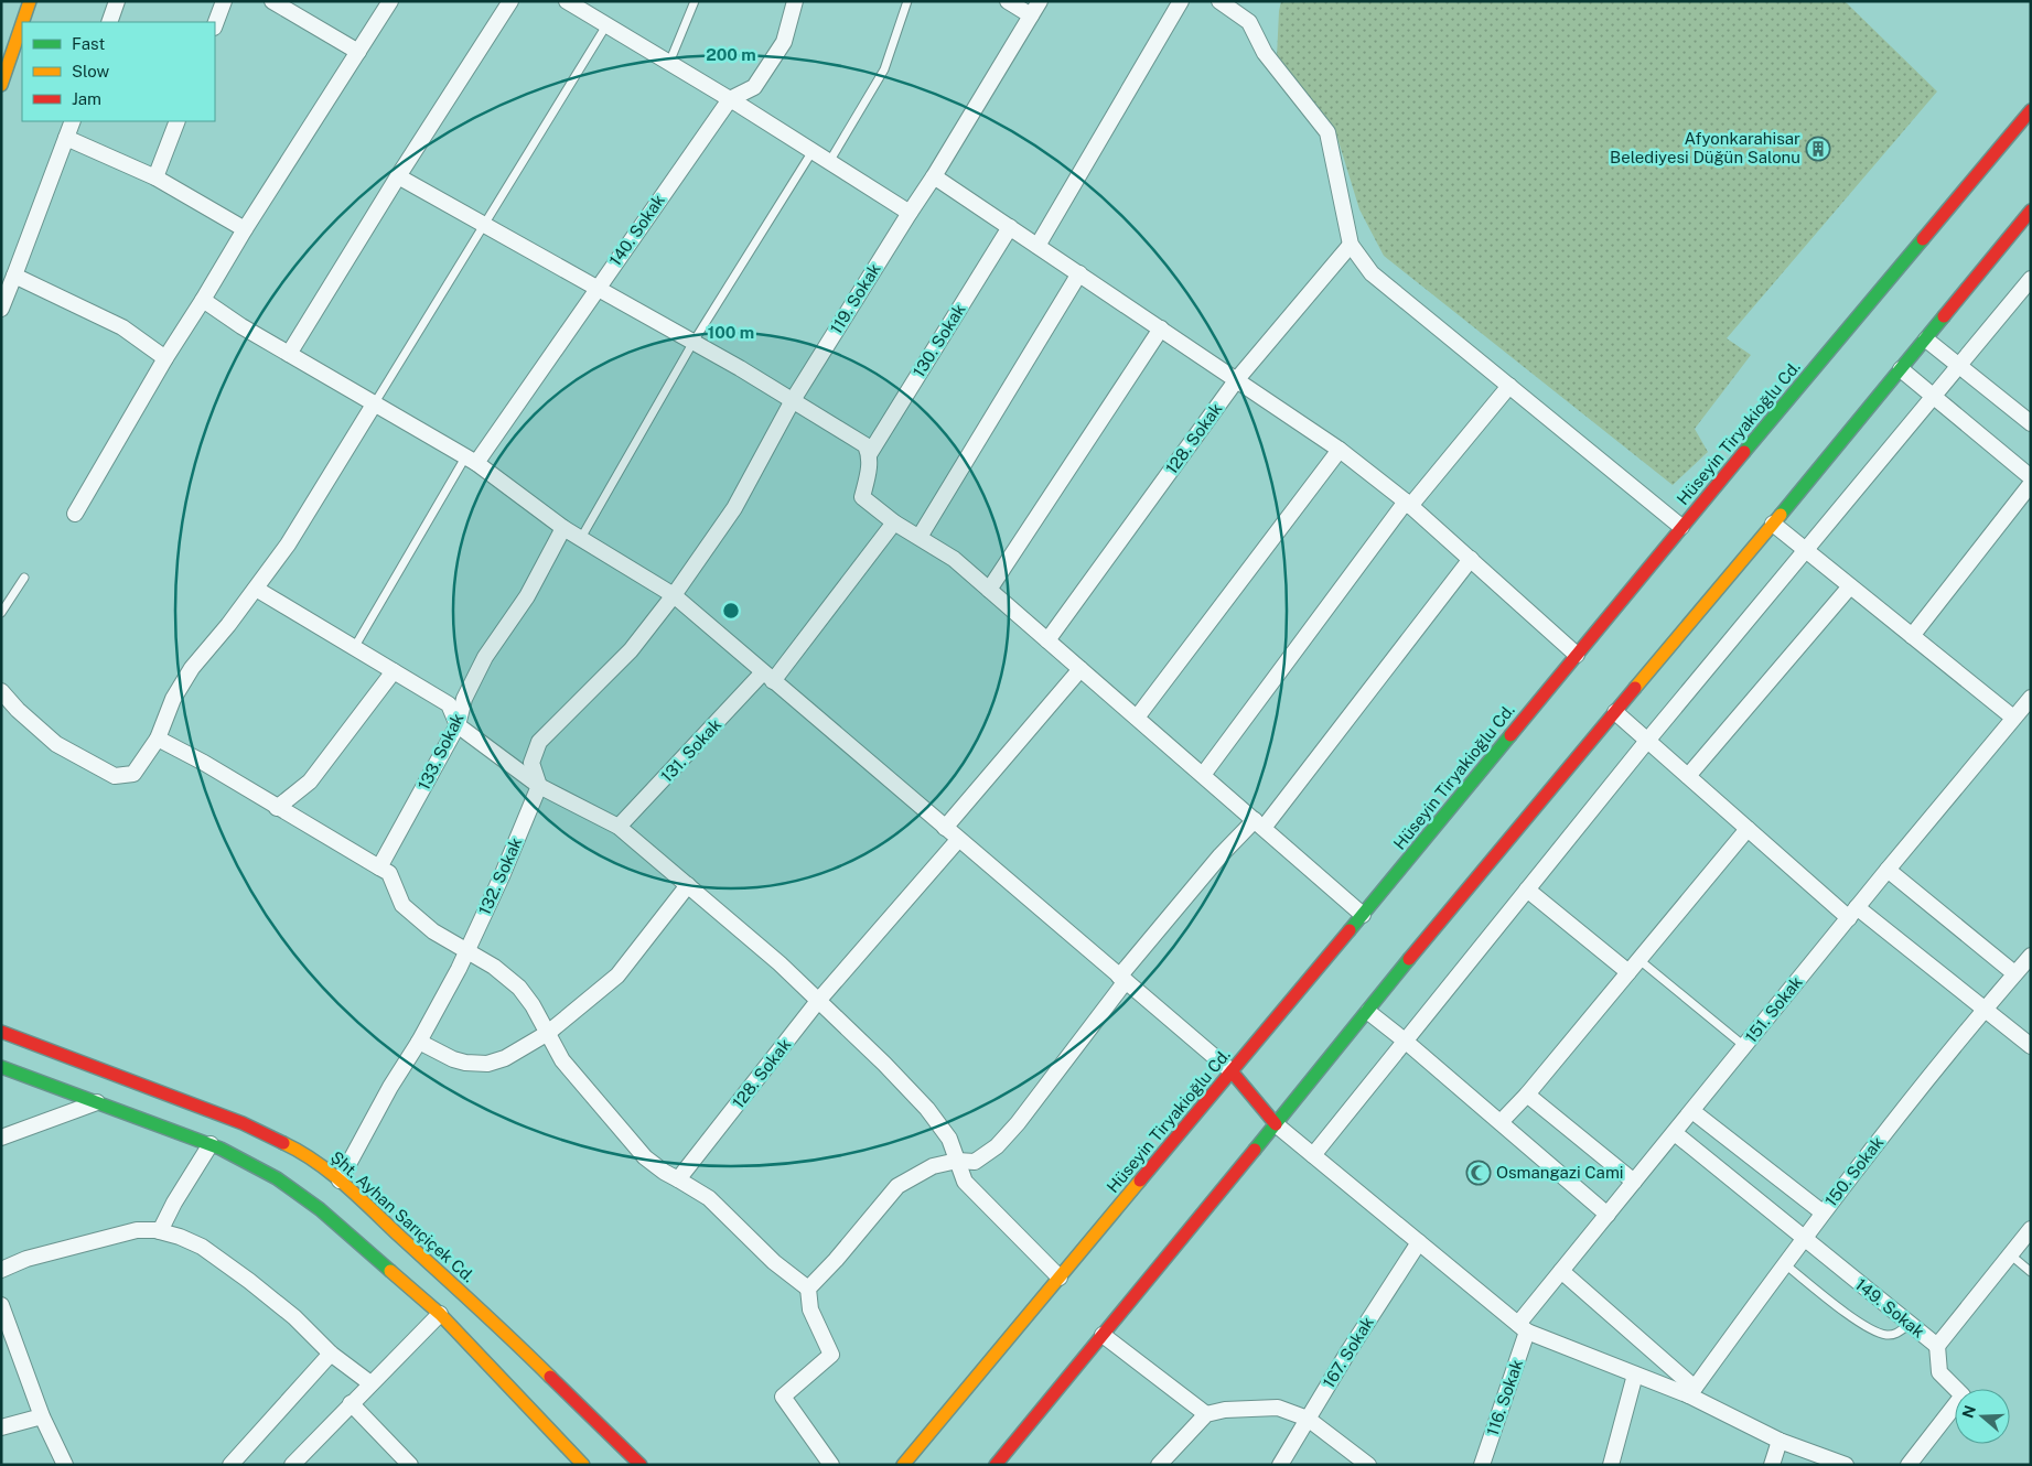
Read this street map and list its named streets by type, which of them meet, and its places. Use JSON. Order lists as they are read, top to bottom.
{
  "streets": {
    "main road": ["Hüseyin Tiryakioğlu Cd.", "Şht. Ayhan Sarıçiçek Cd."],
    "street": [
      "140. Sokak",
      "119. Sokak",
      "130. Sokak",
      "128. Sokak",
      "131. Sokak",
      "133. Sokak",
      "132. Sokak",
      "151. Sokak",
      "150. Sokak",
      "149. Sokak",
      "167. Sokak",
      "116. Sokak"
    ]
  },
  "crossings": [
    ["132. Sokak", "Şht. Ayhan Sarıçiçek Cd."],
    ["151. Sokak", "149. Sokak"],
    ["151. Sokak", "116. Sokak"],
    ["150. Sokak", "149. Sokak"]
  ],
  "places": {
    "building": ["Afyonkarahisar Belediyesi Düğün Salonu"],
    "mosque": ["Osmangazi Cami"]
  },
  "legend": ["Fast", "Slow", "Jam"],
  "north": "left",
  "rings": ["200 m", "100 m"]
}
